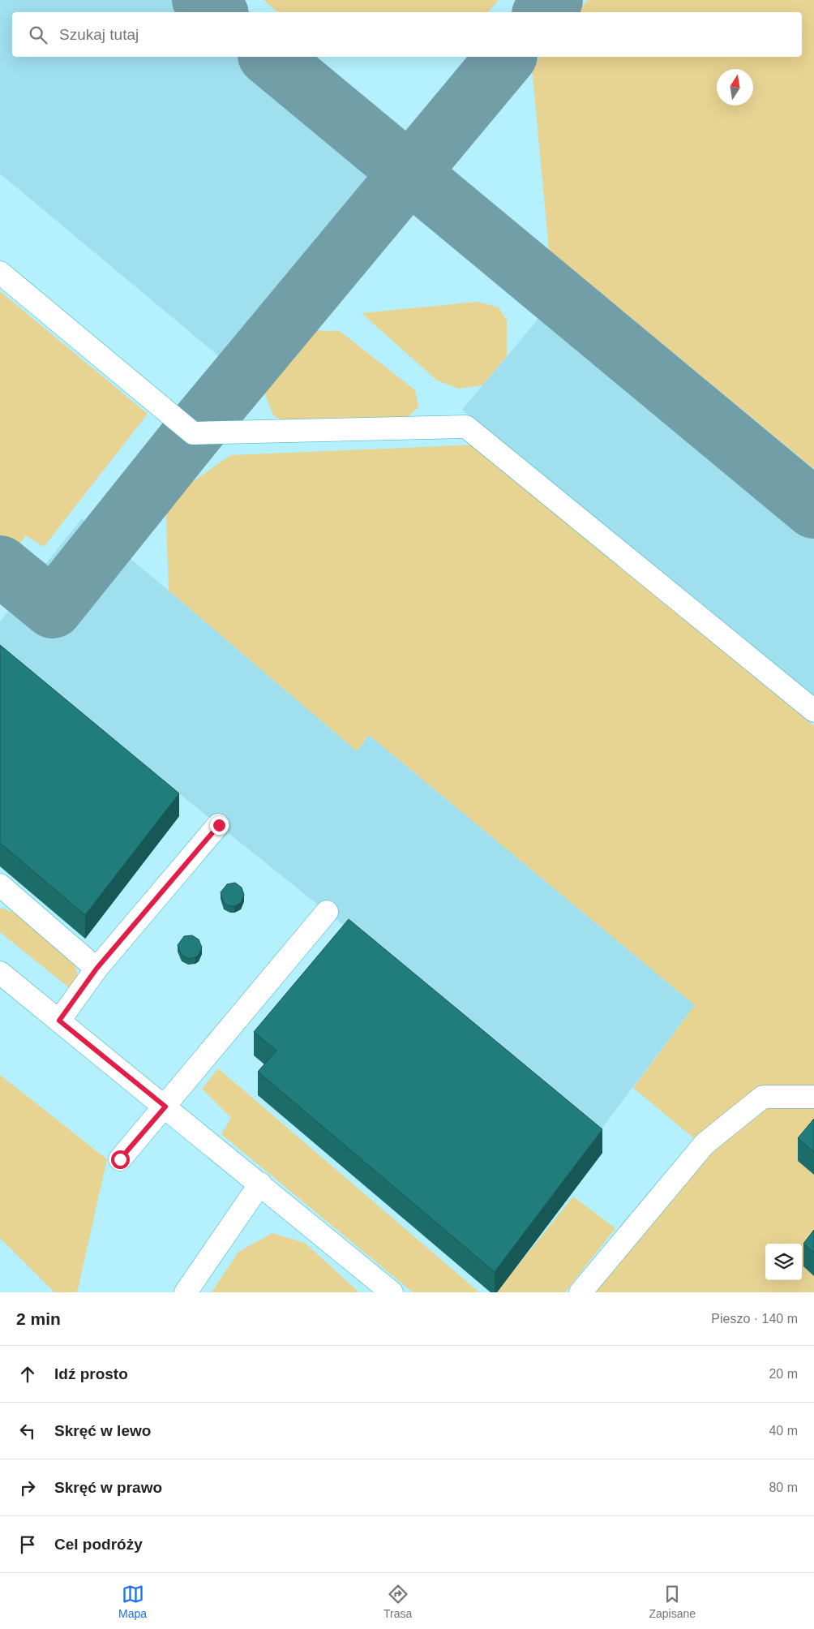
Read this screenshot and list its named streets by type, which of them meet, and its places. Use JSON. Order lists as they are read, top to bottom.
{
  "north": "top",
  "page": {
    "search": "Szukaj tutaj",
    "heading": ["2 min", "Pieszo · 140 m"],
    "list": [
      ["Idź prosto", "20 m"],
      ["Skręć w lewo", "40 m"],
      ["Skręć w prawo", "80 m"],
      "Cel podróży"
    ],
    "nav": ["Mapa", "Trasa", "Zapisane"]
  }
}
